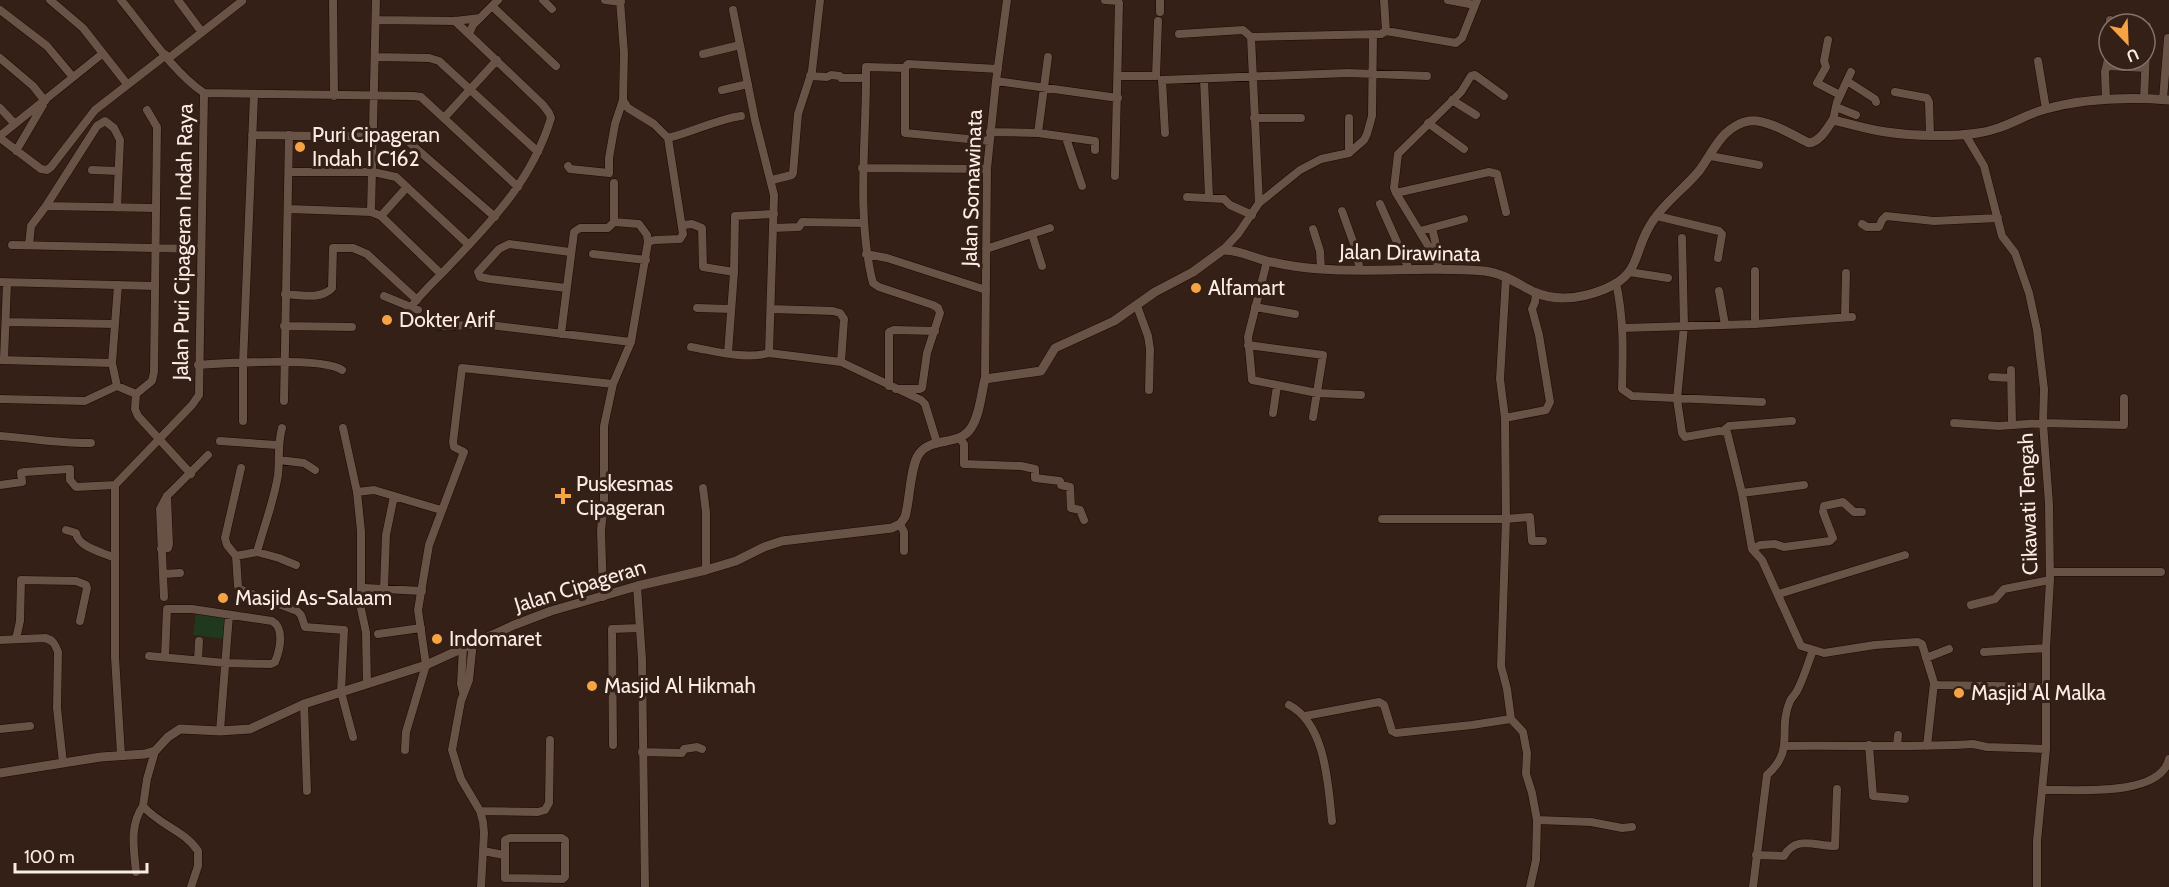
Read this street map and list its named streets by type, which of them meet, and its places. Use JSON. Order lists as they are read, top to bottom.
{
  "streets": {
    "street": [
      "Jalan Somawinata",
      "Jalan Puri Cipageran Indah Raya",
      "Jalan Dirawinata",
      "Cikawati Tengah",
      "Jalan Cipageran"
    ]
  },
  "places": {
    "other": [
      "Puri Cipageran Indah I C162",
      "Alfamart",
      "Dokter Arif",
      "Masjid As-Salaam",
      "Indomaret",
      "Masjid Al Hikmah",
      "Masjid Al Malka"
    ],
    "health": ["Puskesmas Cipageran"]
  },
  "scale_bar": "100 m",
  "north": "bottom right"
}
